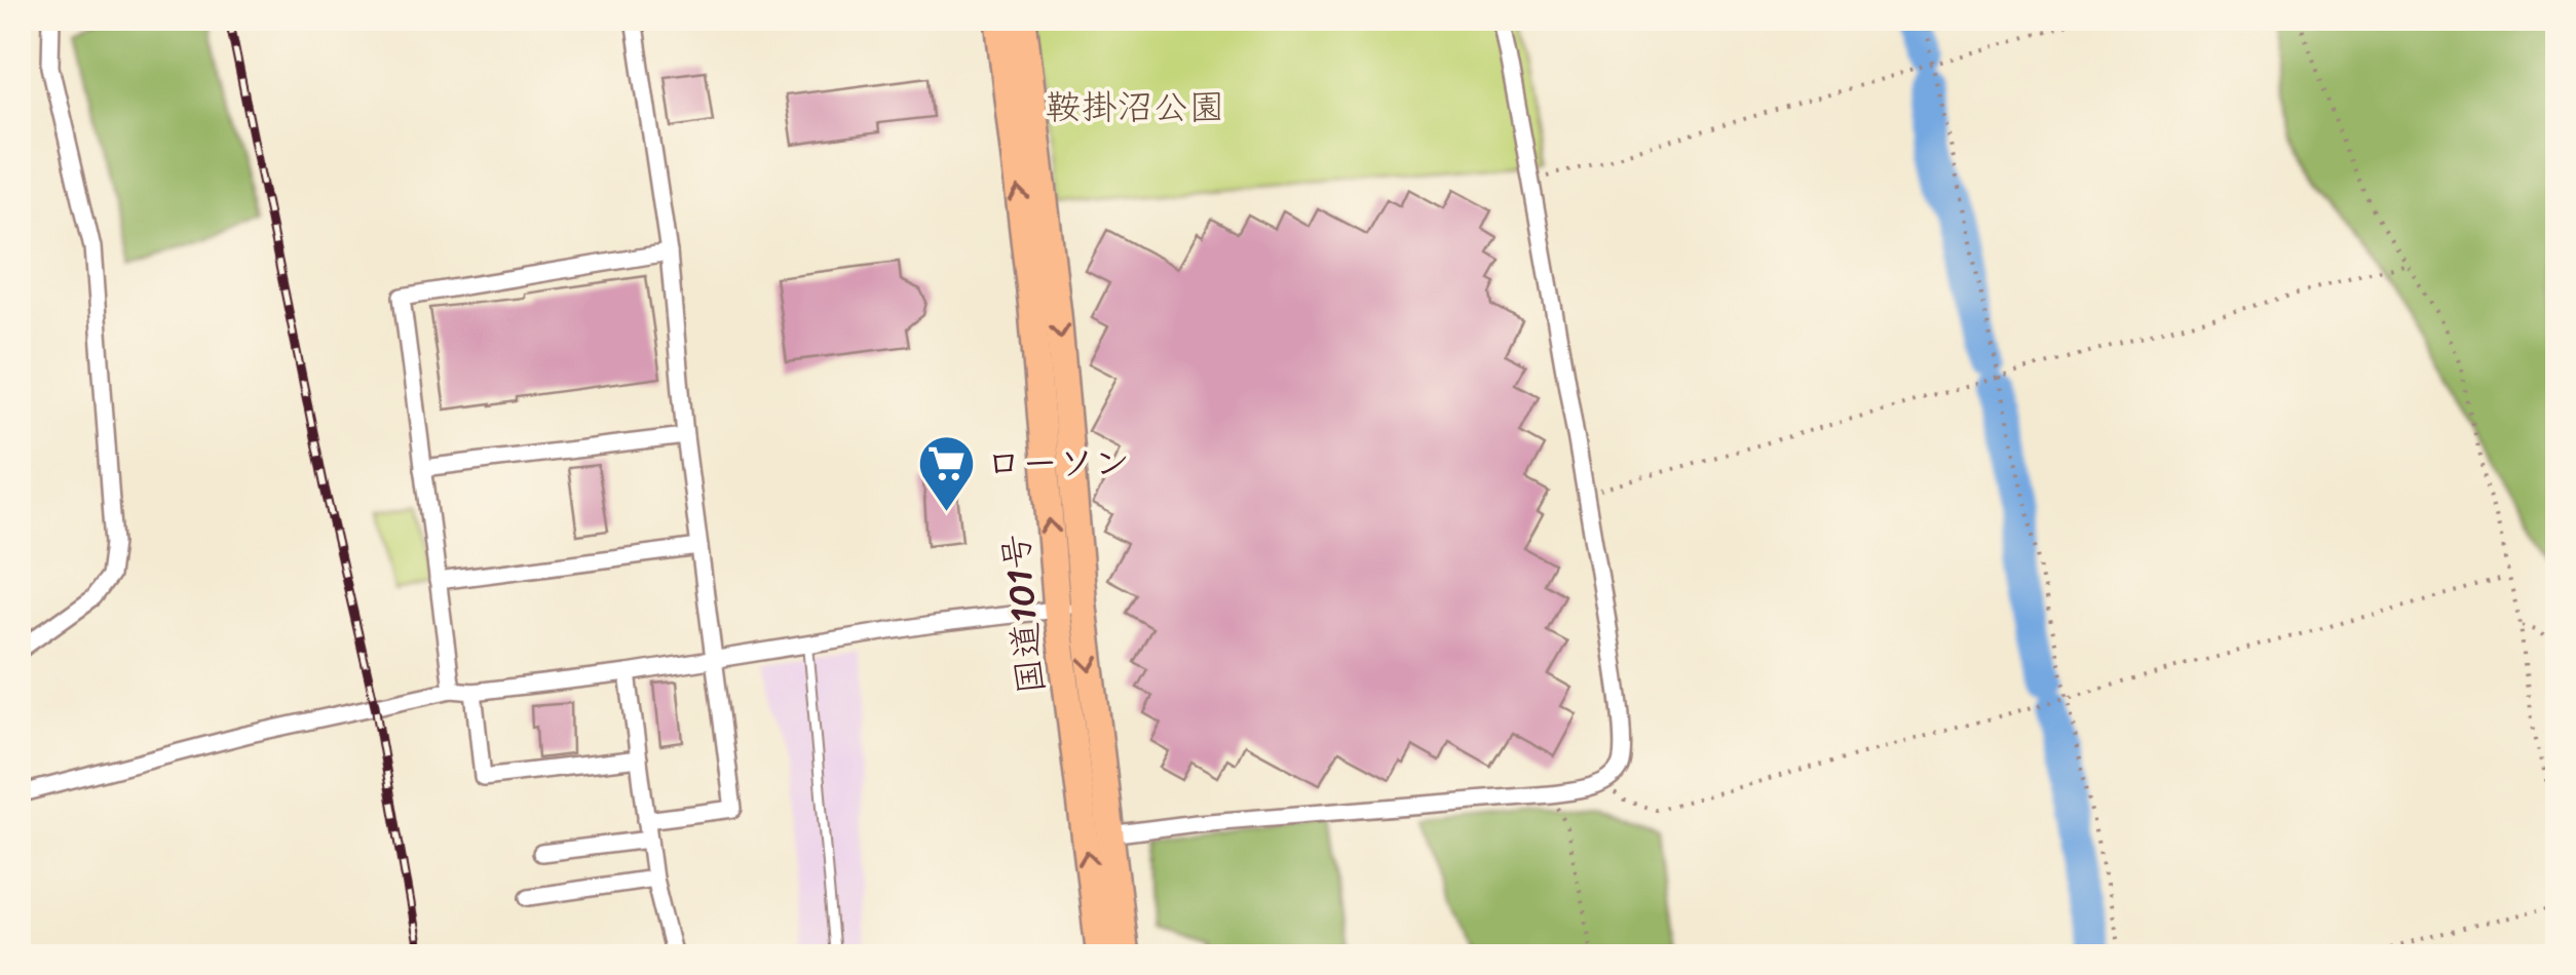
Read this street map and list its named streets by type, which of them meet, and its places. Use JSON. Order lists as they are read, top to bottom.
{
  "streets": {
    "highway": ["国道101号"]
  },
  "parks": ["鞍掛沼公園"],
  "places": {
    "supermarket": ["ローソン"]
  }
}
